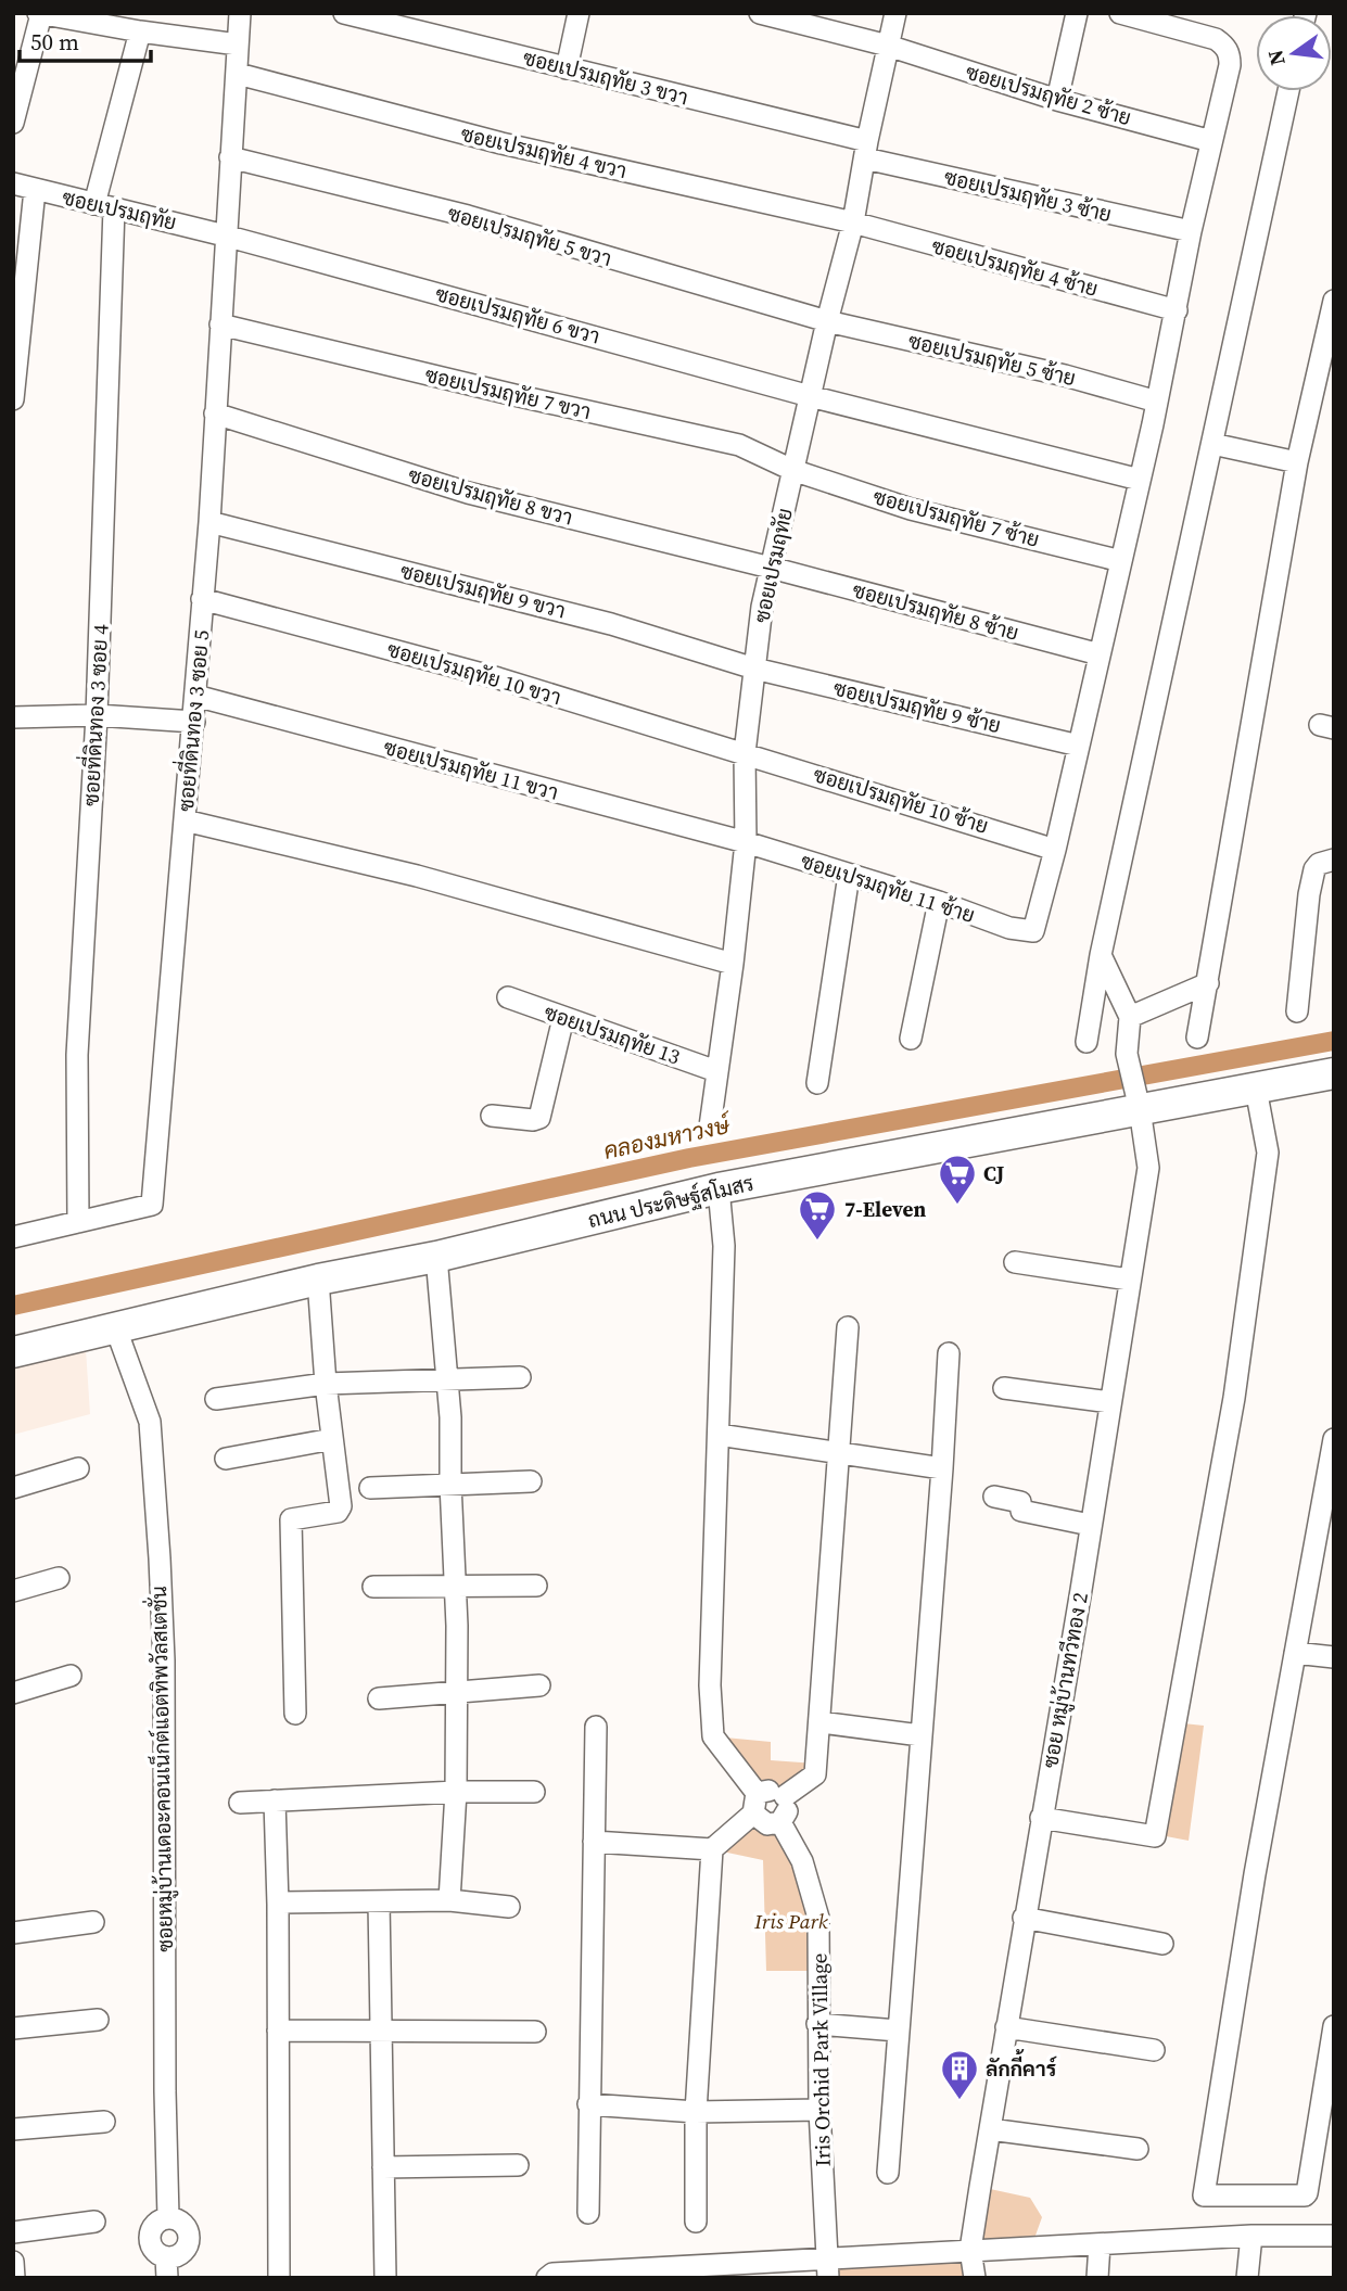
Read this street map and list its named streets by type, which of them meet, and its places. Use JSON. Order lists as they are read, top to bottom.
{
  "streets": {
    "street": [
      "ซอยเปรมฤทัย 3 ขวา",
      "ซอยเปรมฤทัย 2 ซ้าย",
      "ซอยเปรมฤทัย 4 ขวา",
      "ซอยเปรมฤทัย 3 ซ้าย",
      "ซอยเปรมฤทัย",
      "ซอยเปรมฤทัย 5 ขวา",
      "ซอยเปรมฤทัย 4 ซ้าย",
      "ซอยเปรมฤทัย 6 ขวา",
      "ซอยเปรมฤทัย 5 ซ้าย",
      "ซอยเปรมฤทัย 7 ขวา",
      "ซอยเปรมฤทัย 8 ขวา",
      "ซอยเปรมฤทัย 7 ซ้าย",
      "ซอยเปรมฤทัย 9 ขวา",
      "ซอยเปรมฤทัย 8 ซ้าย",
      "ซอยเปรมฤทัย 10 ขวา",
      "ซอยเปรมฤทัย 9 ซ้าย",
      "ซอยที่ดินทอง 3 ซอย 4",
      "ซอยที่ดินทอง 3 ซอย 5",
      "ซอยเปรมฤทัย 11 ขวา",
      "ซอยเปรมฤทัย 10 ซ้าย",
      "ซอยเปรมฤทัย 11 ซ้าย",
      "ซอยเปรมฤทัย 13",
      "ถนน ประดิษฐ์สโมสร",
      "ซอย หมู่บ้านทวีทอง 2",
      "ซอยหมู่บ้านเดอะคอนเน็กต์แอตทิพวัลสเตชั่น",
      "Iris Orchid Park Village"
    ]
  },
  "crossings": [
    ["ซอยเปรมฤทัย 3 ขวา", "ซอยเปรมฤทัย 3 ซ้าย"],
    ["ซอยเปรมฤทัย 3 ขวา", "ซอยเปรมฤทัย"],
    ["ซอยเปรมฤทัย 2 ซ้าย", "ซอยเปรมฤทัย"],
    ["ซอยเปรมฤทัย 4 ขวา", "ซอยเปรมฤทัย"],
    ["ซอยเปรมฤทัย 4 ขวา", "ซอยเปรมฤทัย 4 ซ้าย"],
    ["ซอยเปรมฤทัย 4 ขวา", "ซอยที่ดินทอง 3 ซอย 5"],
    ["ซอยเปรมฤทัย 3 ซ้าย", "ซอยเปรมฤทัย"],
    ["ซอยเปรมฤทัย", "ซอยเปรมฤทัย 5 ขวา"],
    ["ซอยเปรมฤทัย", "ซอยเปรมฤทัย 4 ซ้าย"],
    ["ซอยเปรมฤทัย", "ซอยเปรมฤทัย 6 ขวา"],
    ["ซอยเปรมฤทัย", "ซอยเปรมฤทัย 5 ซ้าย"],
    ["ซอยเปรมฤทัย", "ซอยเปรมฤทัย 7 ขวา"],
    ["ซอยเปรมฤทัย", "ซอยเปรมฤทัย 8 ขวา"],
    ["ซอยเปรมฤทัย", "ซอยเปรมฤทัย 7 ซ้าย"],
    ["ซอยเปรมฤทัย", "ซอยเปรมฤทัย 9 ขวา"],
    ["ซอยเปรมฤทัย", "ซอยเปรมฤทัย 8 ซ้าย"],
    ["ซอยเปรมฤทัย", "ซอยเปรมฤทัย 10 ขวา"],
    ["ซอยเปรมฤทัย", "ซอยเปรมฤทัย 9 ซ้าย"],
    ["ซอยเปรมฤทัย", "ซอยที่ดินทอง 3 ซอย 4"],
    ["ซอยเปรมฤทัย", "ซอยที่ดินทอง 3 ซอย 5"],
    ["ซอยเปรมฤทัย", "ซอยเปรมฤทัย 11 ขวา"],
    ["ซอยเปรมฤทัย", "ซอยเปรมฤทัย 10 ซ้าย"],
    ["ซอยเปรมฤทัย", "ซอยเปรมฤทัย 11 ซ้าย"],
    ["ซอยเปรมฤทัย", "ซอยเปรมฤทัย 13"],
    ["ซอยเปรมฤทัย 5 ขวา", "ซอยเปรมฤทัย 5 ซ้าย"],
    ["ซอยเปรมฤทัย 5 ขวา", "ซอยที่ดินทอง 3 ซอย 5"],
    ["ซอยเปรมฤทัย 6 ขวา", "ซอยที่ดินทอง 3 ซอย 5"],
    ["ซอยเปรมฤทัย 7 ขวา", "ซอยเปรมฤทัย 7 ซ้าย"],
    ["ซอยเปรมฤทัย 7 ขวา", "ซอยที่ดินทอง 3 ซอย 5"],
    ["ซอยเปรมฤทัย 8 ขวา", "ซอยเปรมฤทัย 8 ซ้าย"],
    ["ซอยเปรมฤทัย 8 ขวา", "ซอยที่ดินทอง 3 ซอย 5"],
    ["ซอยเปรมฤทัย 9 ขวา", "ซอยเปรมฤทัย 9 ซ้าย"],
    ["ซอยเปรมฤทัย 9 ขวา", "ซอยที่ดินทอง 3 ซอย 5"],
    ["ซอยเปรมฤทัย 10 ขวา", "ซอยที่ดินทอง 3 ซอย 5"],
    ["ซอยเปรมฤทัย 10 ขวา", "ซอยเปรมฤทัย 10 ซ้าย"],
    ["ซอยที่ดินทอง 3 ซอย 4", "ซอยที่ดินทอง 3 ซอย 5"],
    ["ซอยที่ดินทอง 3 ซอย 5", "ซอยเปรมฤทัย 11 ขวา"],
    ["ซอยเปรมฤทัย 11 ขวา", "ซอยเปรมฤทัย 11 ซ้าย"],
    ["ซอยเปรมฤทัย 10 ซ้าย", "ซอยเปรมฤทัย 11 ซ้าย"],
    ["ถนน ประดิษฐ์สโมสร", "ซอย หมู่บ้านทวีทอง 2"],
    ["ถนน ประดิษฐ์สโมสร", "ซอยหมู่บ้านเดอะคอนเน็กต์แอตทิพวัลสเตชั่น"]
  ],
  "water": ["คลองมหาวงษ์"],
  "parks": ["Iris Park"],
  "places": {
    "supermarket": ["CJ", "7-Eleven"],
    "building": ["ลักกี้คาร์"]
  },
  "scale_bar": "50 m",
  "north": "left"
}
